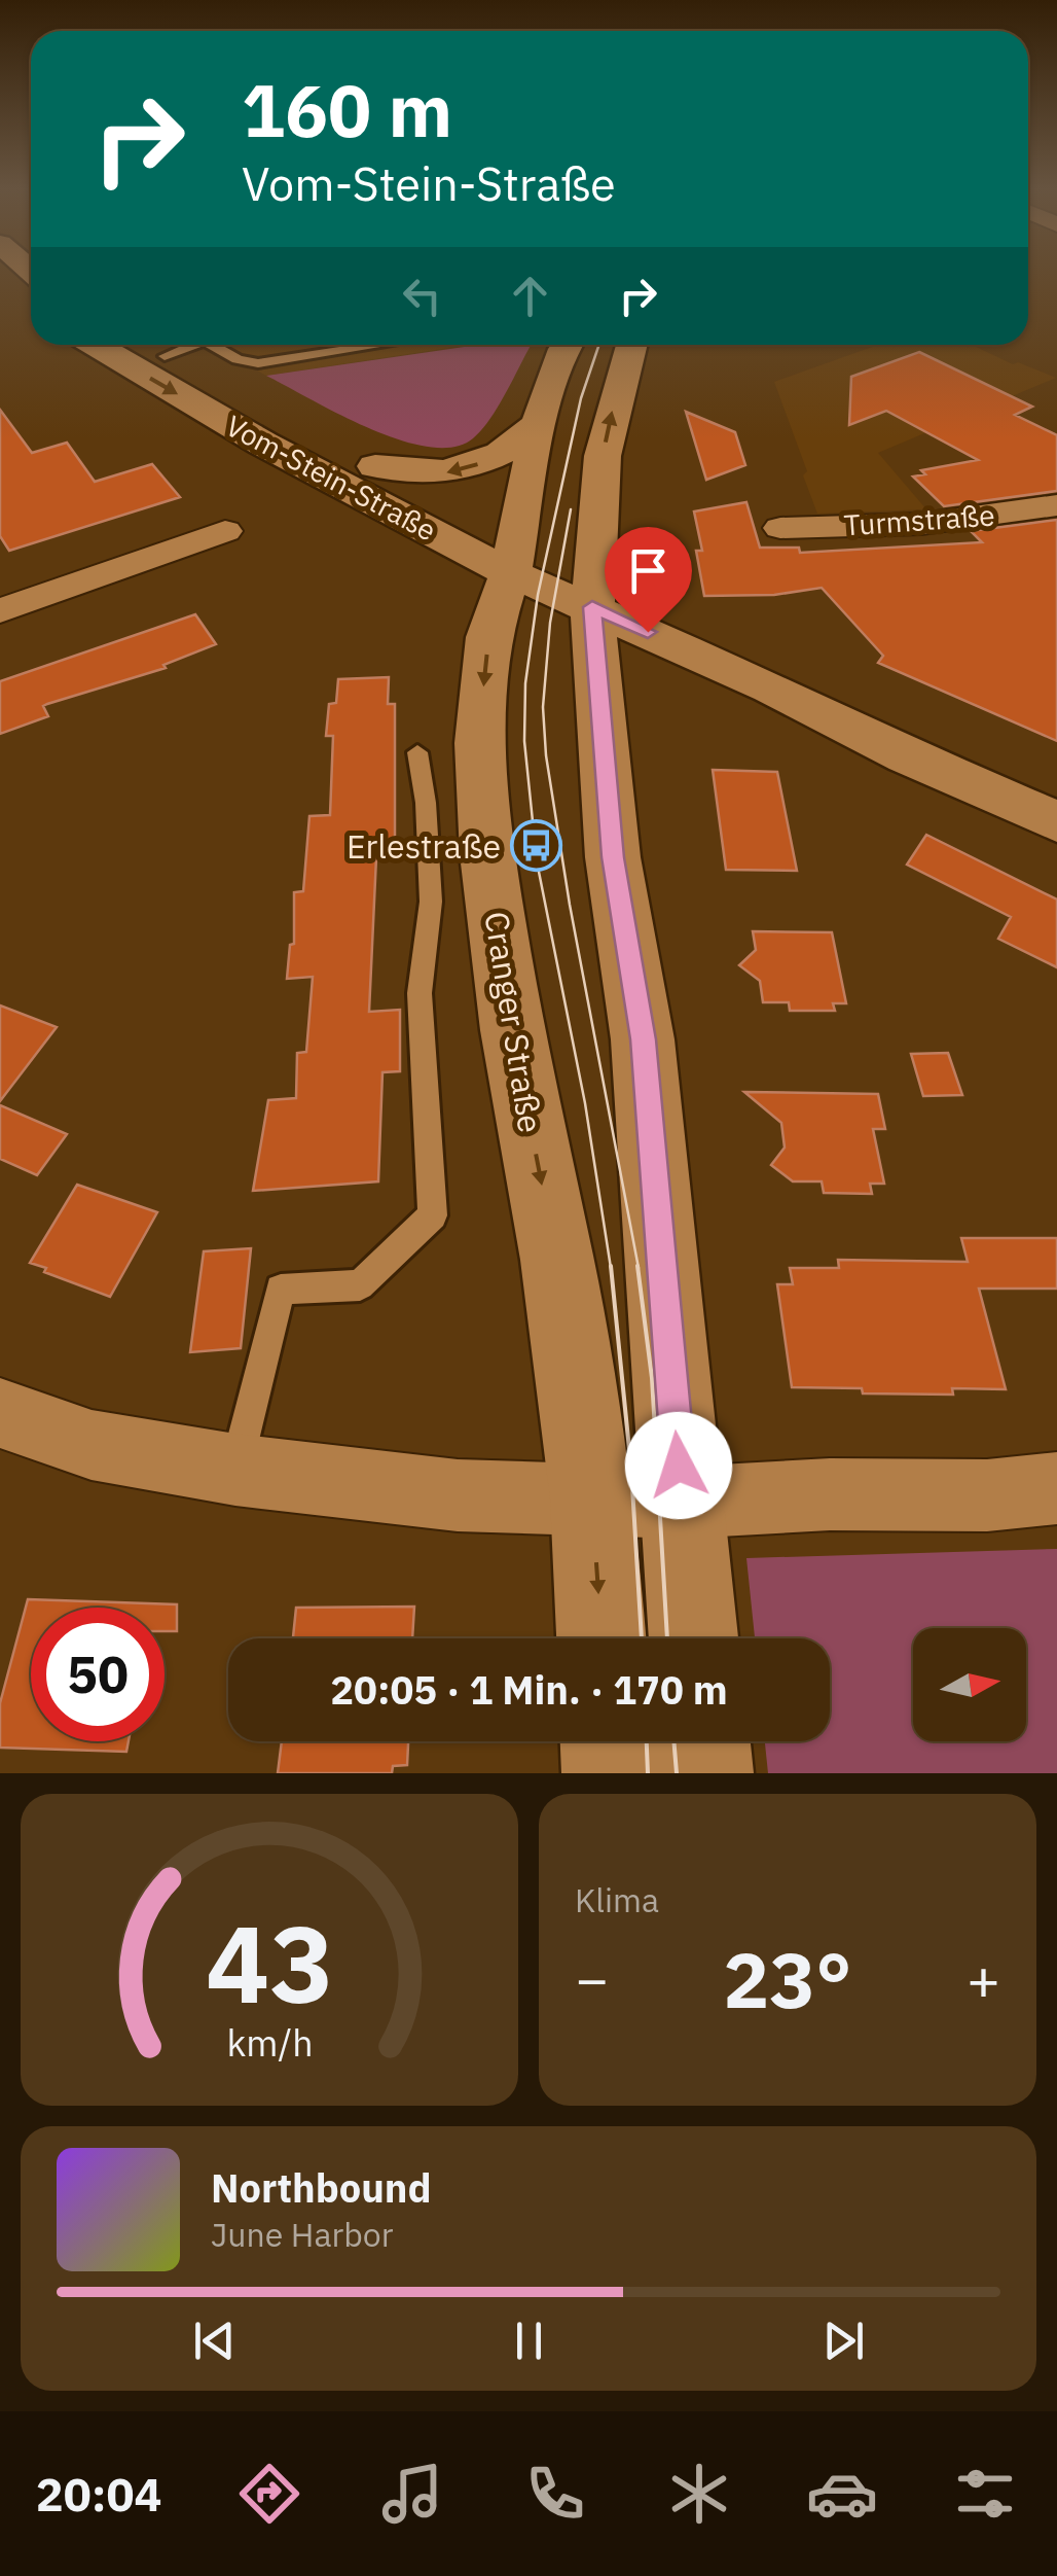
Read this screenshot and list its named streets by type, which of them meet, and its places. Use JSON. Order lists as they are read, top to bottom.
{
  "streets": {
    "main road": ["Vom-Stein-Straße", "Cranger Straße"],
    "street": ["Turmstraße"]
  },
  "crossings": [
    ["Vom-Stein-Straße", "Cranger Straße"]
  ],
  "places": {
    "bus stop": ["Erlestraße"]
  },
  "north": "right",
  "page": {
    "turn": ["160 m", "Vom-Stein-Straße"],
    "limit": "50",
    "trip": "20:05 · 1 Min. · 170 m",
    "tile": "Klima",
    "heat": ["−", "23°", "+"],
    "song": ["Northbound", "June Harbor"],
    "tabs": "20:04",
    "gauge": ["43", "km/h"]
  }
}
